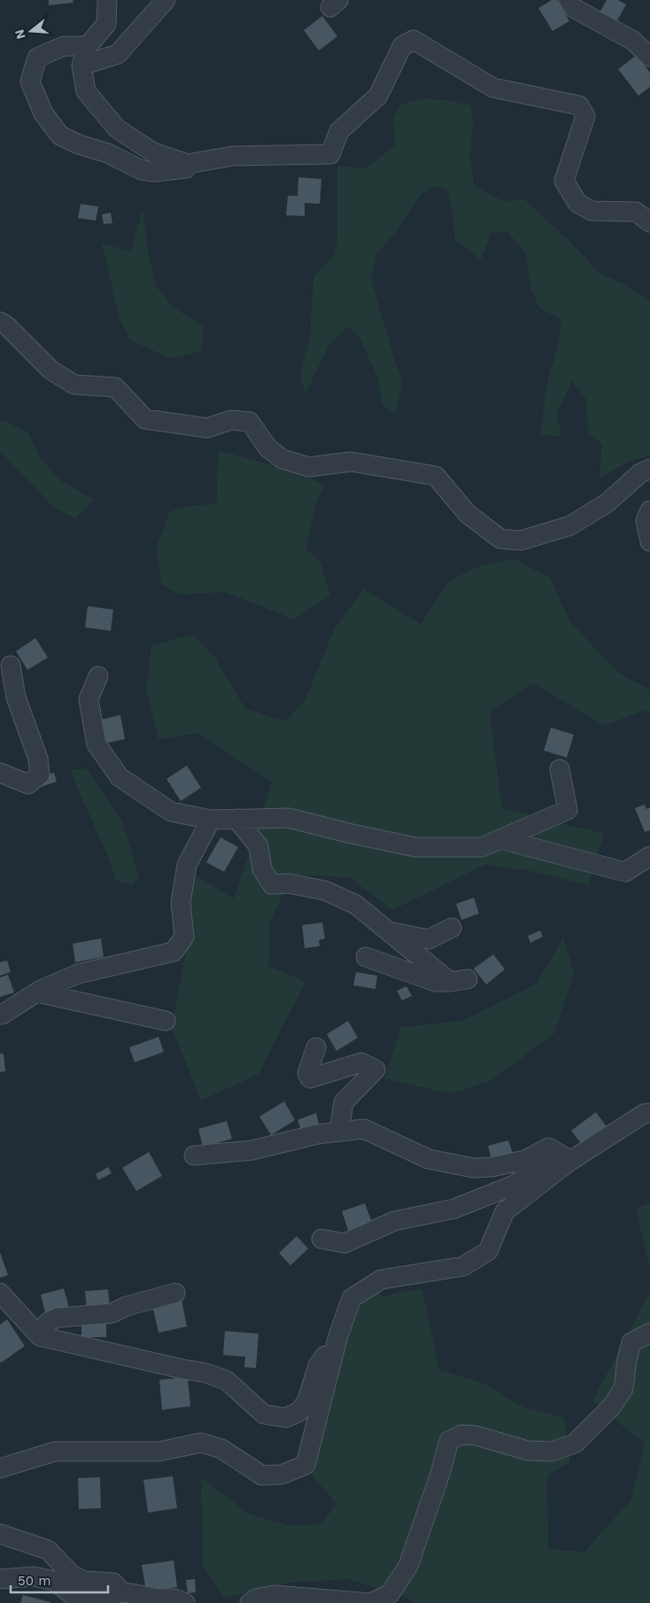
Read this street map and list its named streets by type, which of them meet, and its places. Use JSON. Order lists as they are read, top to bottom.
{
  "scale_bar": "50 m",
  "north": "left"
}
